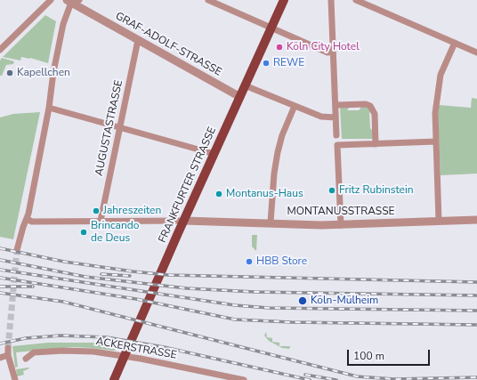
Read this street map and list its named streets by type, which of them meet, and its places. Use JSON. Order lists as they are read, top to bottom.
{
  "streets": {
    "main road": ["FRANKFURTER STRASSE"],
    "street": [
      "GRAF-ADOLF-STRASSE",
      "AUGUSTASTRASSE",
      "MONTANUSSTRASSE",
      "ACKERSTRASSE"
    ]
  },
  "crossings": [
    ["GRAF-ADOLF-STRASSE", "AUGUSTASTRASSE"],
    ["GRAF-ADOLF-STRASSE", "FRANKFURTER STRASSE"],
    ["FRANKFURTER STRASSE", "MONTANUSSTRASSE"],
    ["FRANKFURTER STRASSE", "ACKERSTRASSE"]
  ],
  "places": [
    "Köln City Hotel",
    "REWE",
    "Kapellchen",
    "Fritz Rubinstein",
    "Montanus-Haus",
    "Jahreszeiten",
    "Brincando de Deus",
    "HBB Store",
    "Köln-Mülheim"
  ],
  "scale_bar": "100 m"
}
